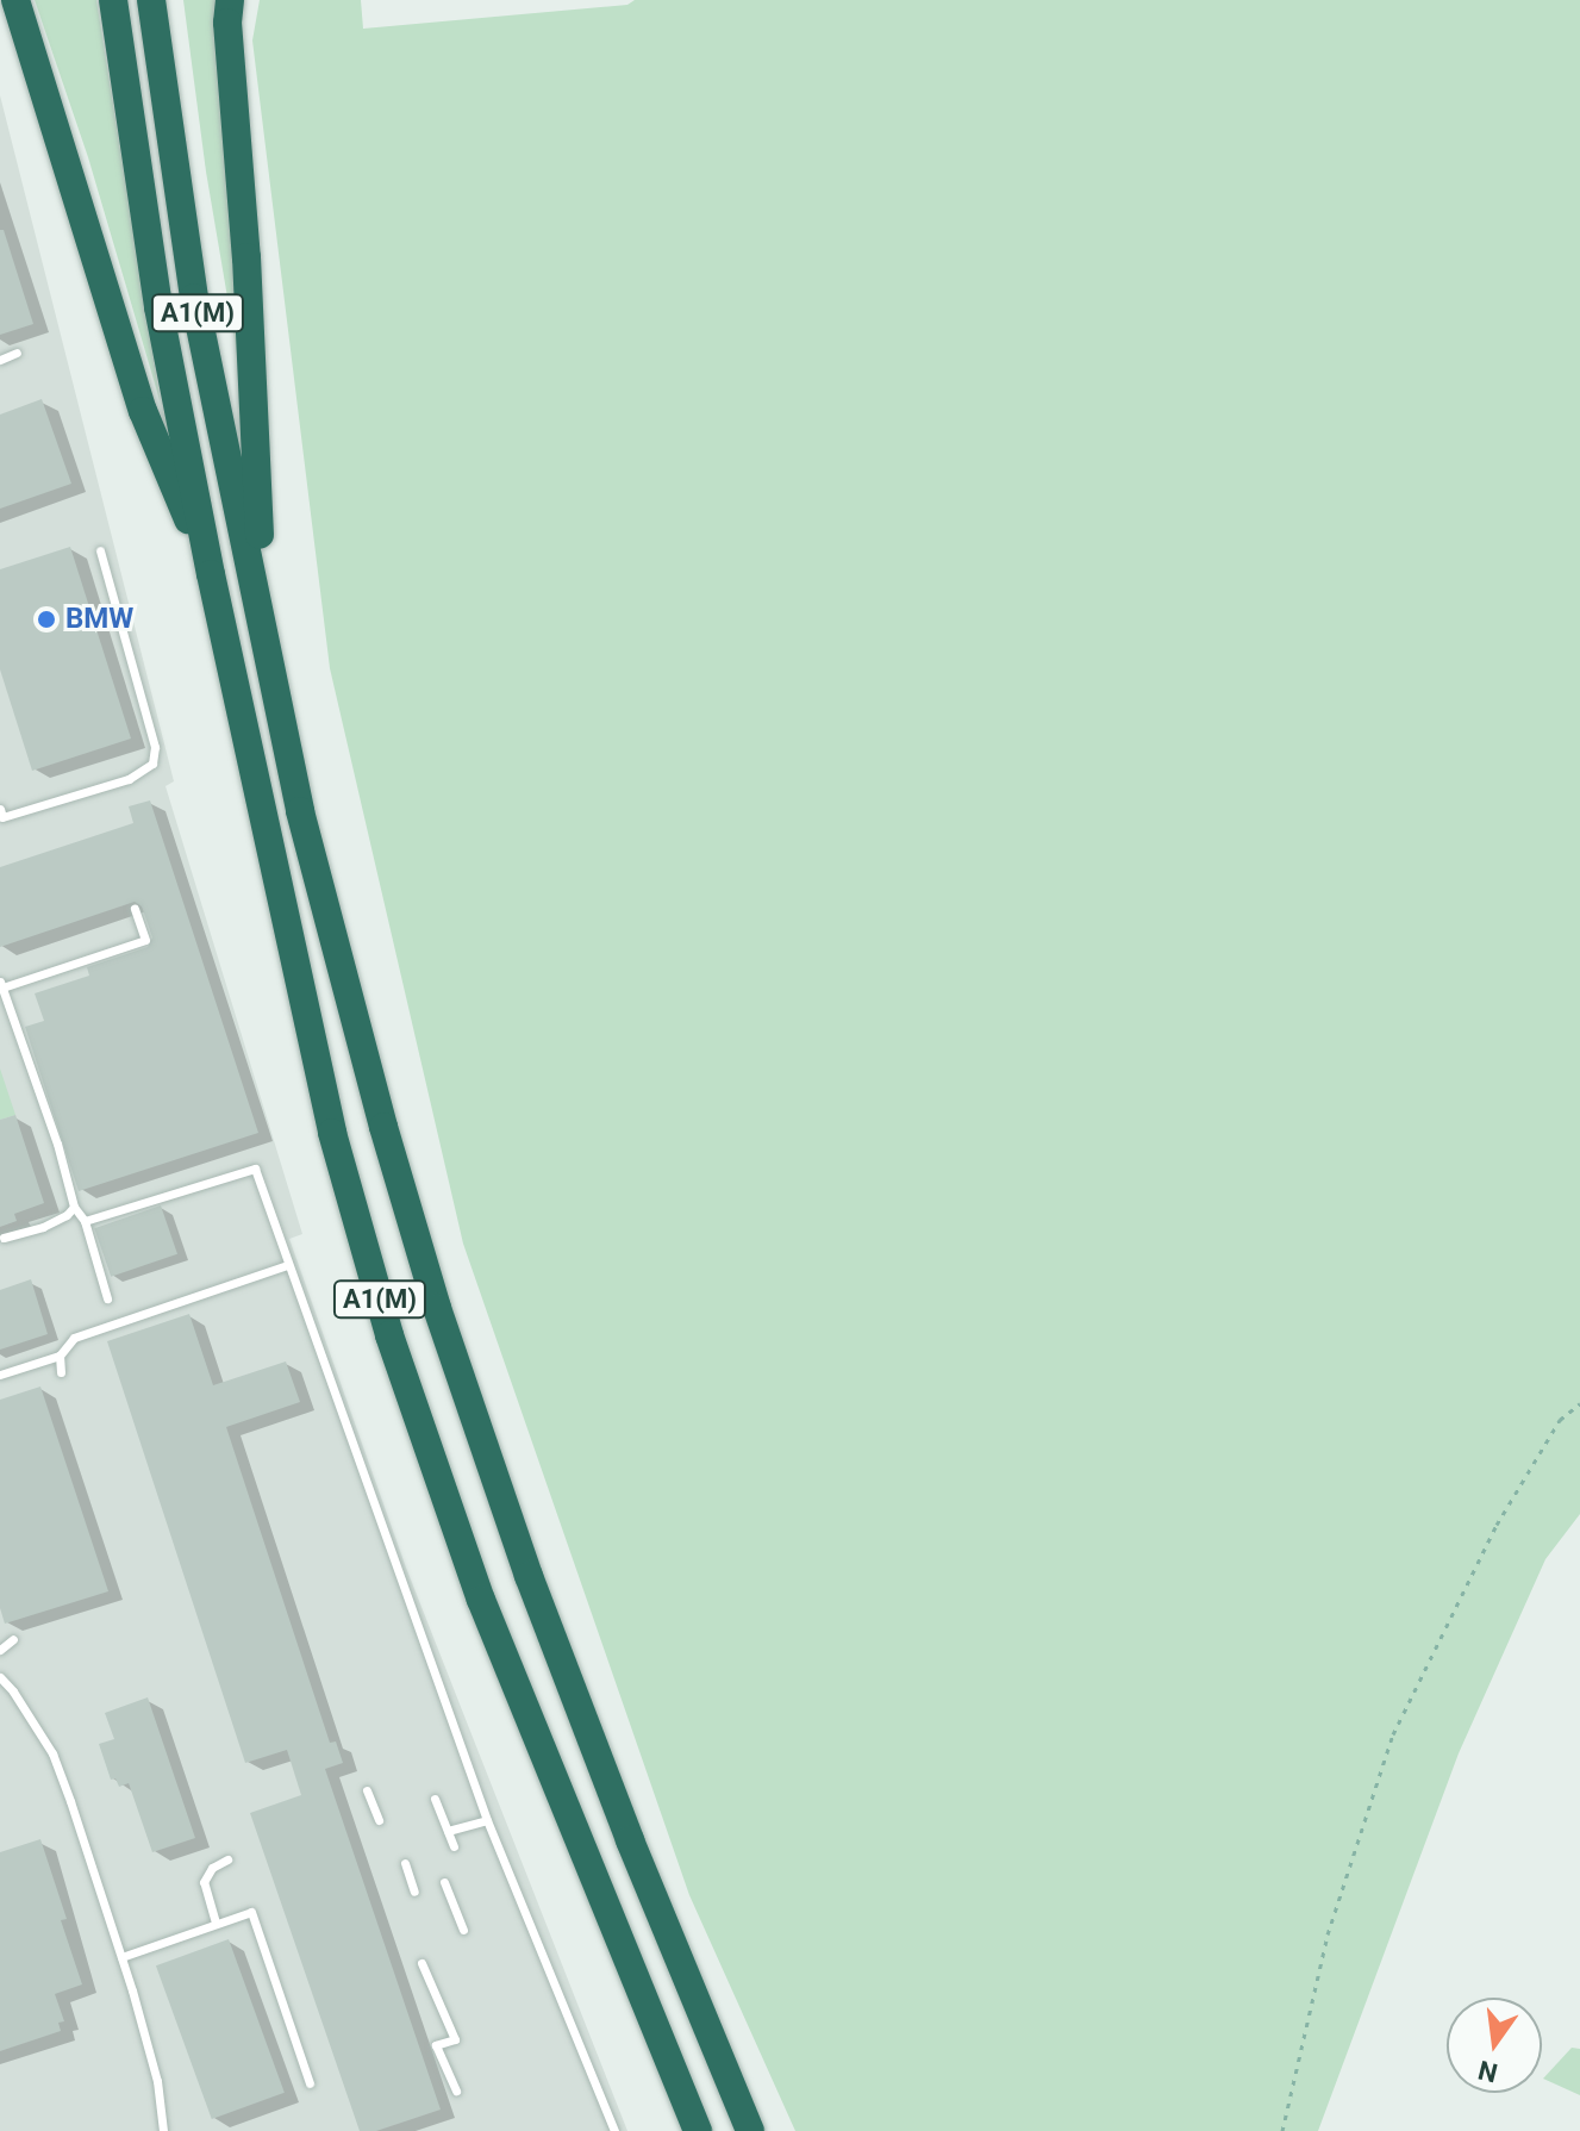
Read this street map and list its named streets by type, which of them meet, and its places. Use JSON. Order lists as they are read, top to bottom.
{
  "streets": {
    "highway": ["A1(M)"]
  },
  "places": ["BMW"],
  "north": "bottom"
}
